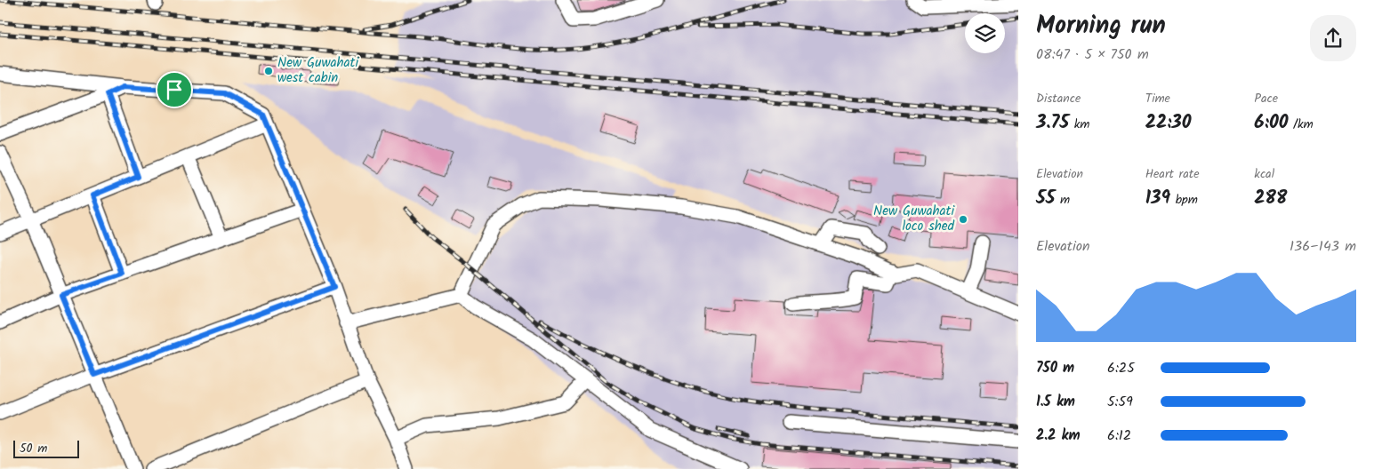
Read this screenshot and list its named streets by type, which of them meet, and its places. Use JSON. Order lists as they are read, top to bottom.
{
  "places": ["New Guwahati west cabin", "New Guwahati loco shed"],
  "scale_bar": "50 m",
  "page": {
    "heading": ["Morning run", "08:47 · 5 × 750 m"],
    "stats": [
      ["Distance", "3.75 km"],
      ["Time", "22:30"],
      ["Pace", "6:00 /km"],
      ["Elevation", "55 m"],
      ["Heart rate", "139 bpm"],
      ["kcal", "288"]
    ],
    "chart": ["Elevation", "136–143 m"],
    "list": [
      {
        "name": "750 m",
        "note": "6:25"
      },
      {
        "name": "1.5 km",
        "note": "5:59"
      },
      {
        "name": "2.2 km",
        "note": "6:12"
      }
    ],
    "scale": "50 m"
  }
}
